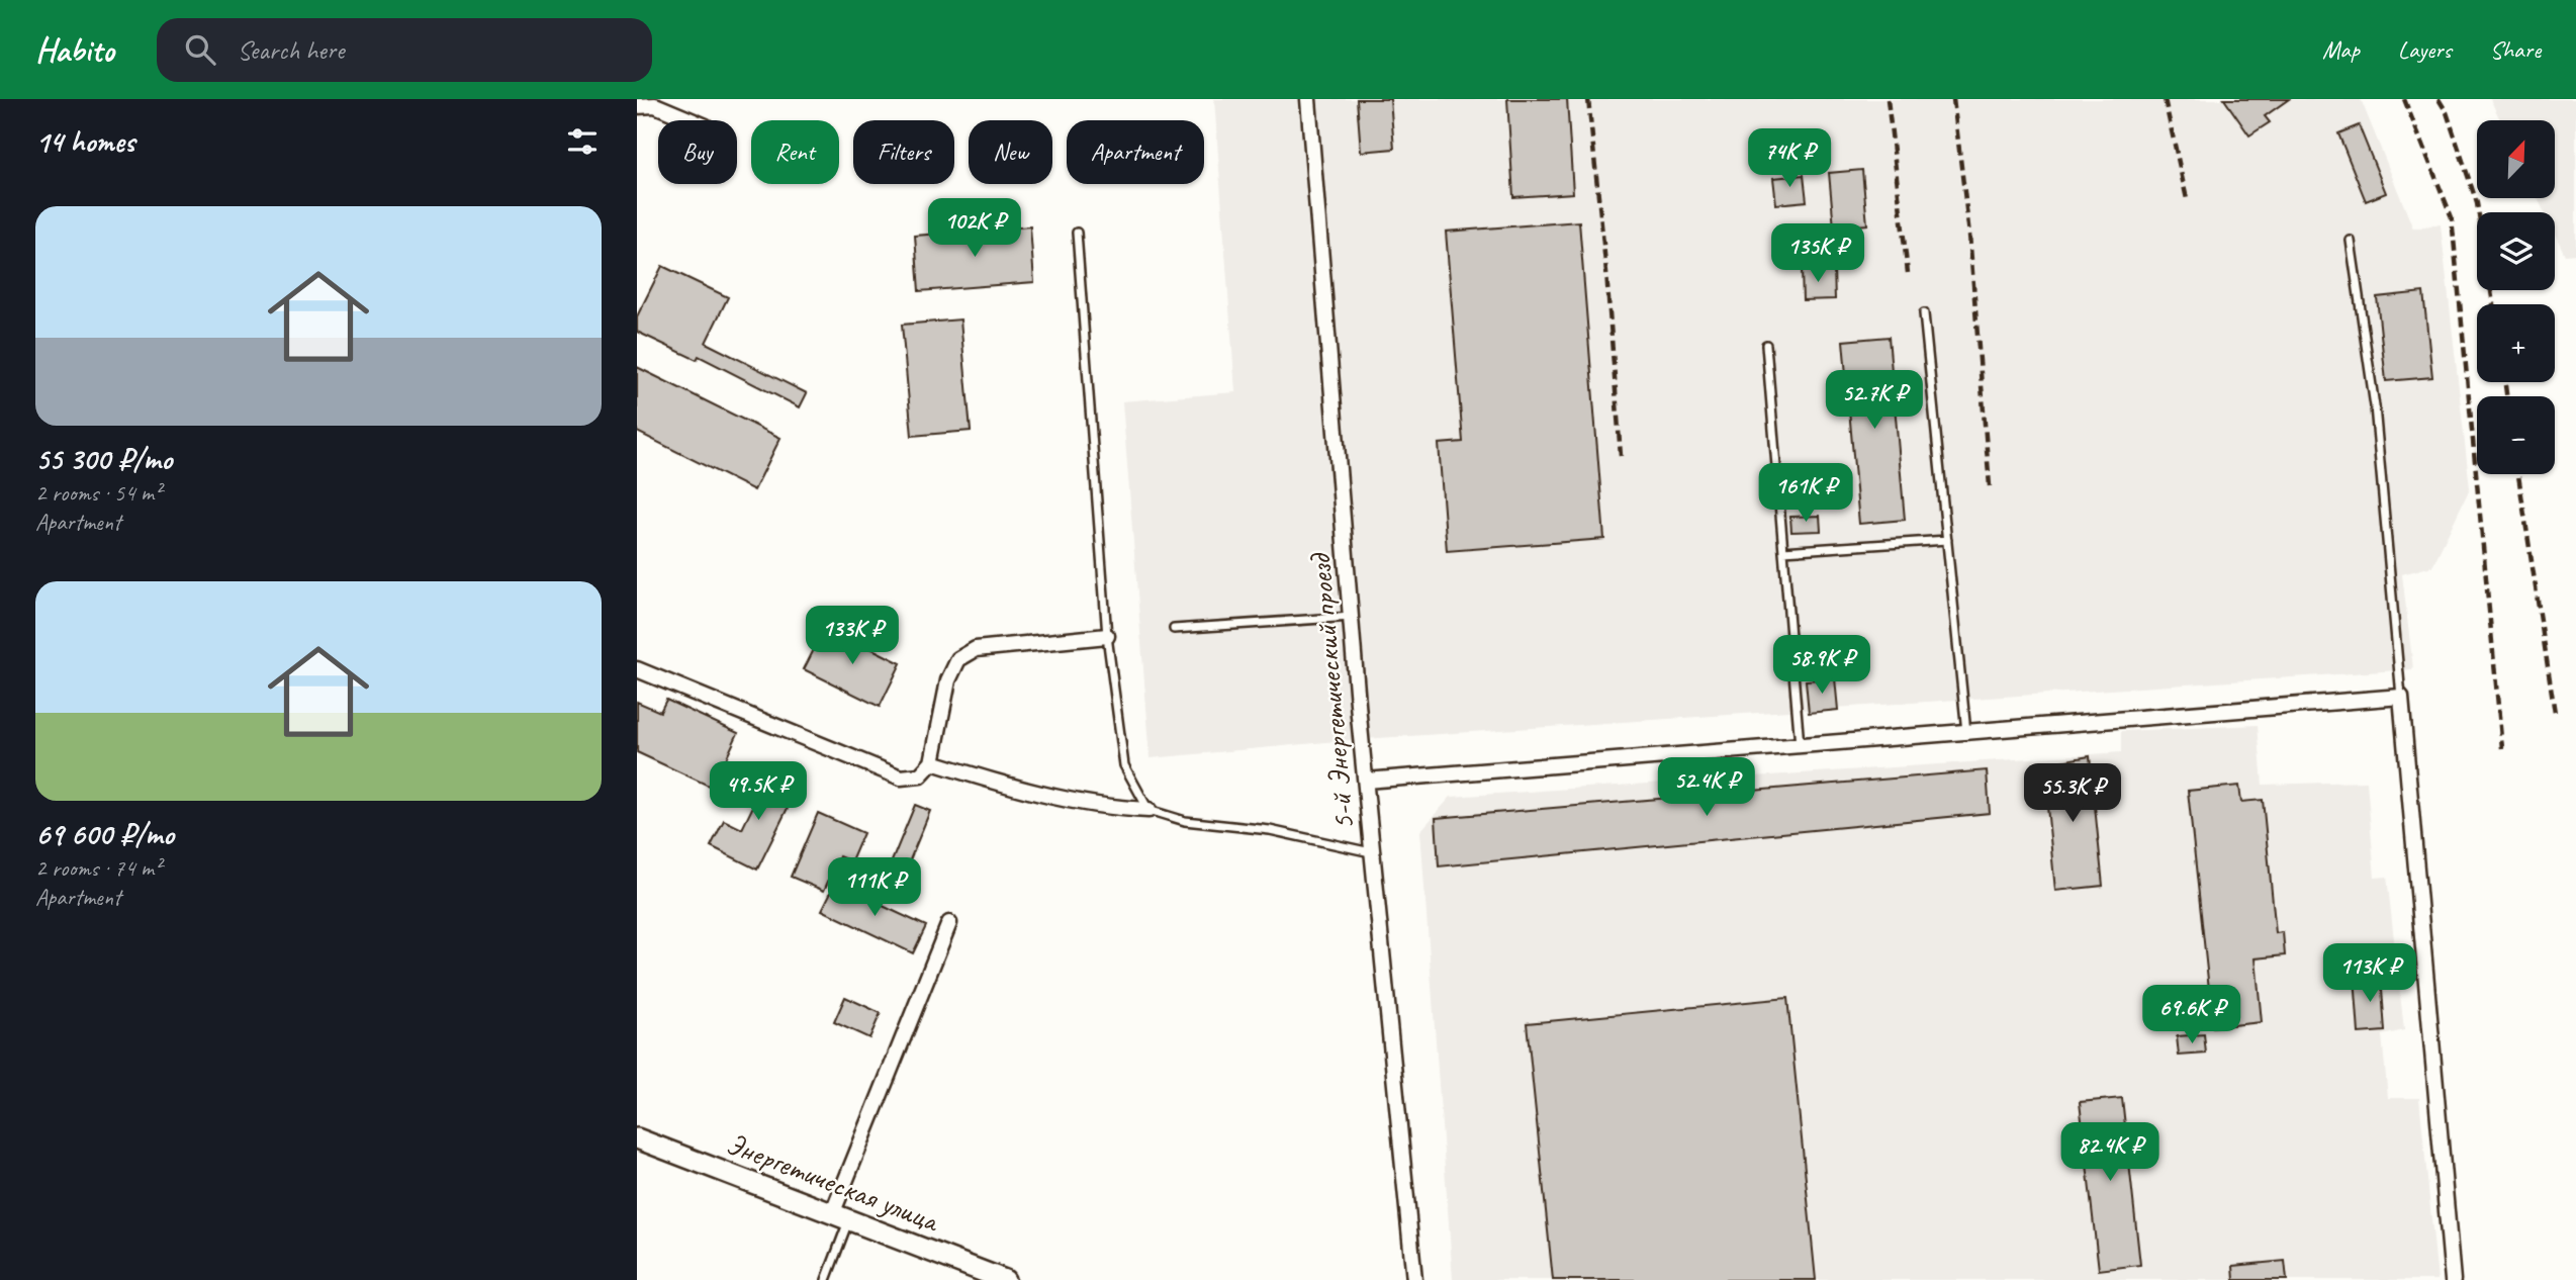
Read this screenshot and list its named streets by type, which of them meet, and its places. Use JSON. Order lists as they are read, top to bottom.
{
  "streets": {
    "main road": ["Энергетическая улица"],
    "street": ["5-й Энергетический проезд"]
  },
  "north": "top right",
  "page": {
    "header": "Habito",
    "search": "Search here",
    "nav": ["Map", "Layers", "Share"],
    "heading": "14 homes",
    "map_buttons": ["+", "−"],
    "chip": [
      "Buy",
      "Rent",
      "Filters",
      "New",
      "Apartment"
    ],
    "price": [
      "74K ₽",
      "102K ₽",
      "135K ₽",
      "52.7K ₽",
      "161K ₽",
      "133K ₽",
      "58.9K ₽",
      "52.4K ₽",
      "49.5K ₽",
      "55.3K ₽",
      "111K ₽",
      "113K ₽",
      "69.6K ₽",
      "82.4K ₽"
    ],
    "list": [
      {
        "name": "55 300 ₽/mo",
        "note": "2 rooms · 54 m² · Apartment"
      },
      {
        "name": "69 600 ₽/mo",
        "note": "2 rooms · 74 m² · Apartment"
      }
    ]
  }
}
